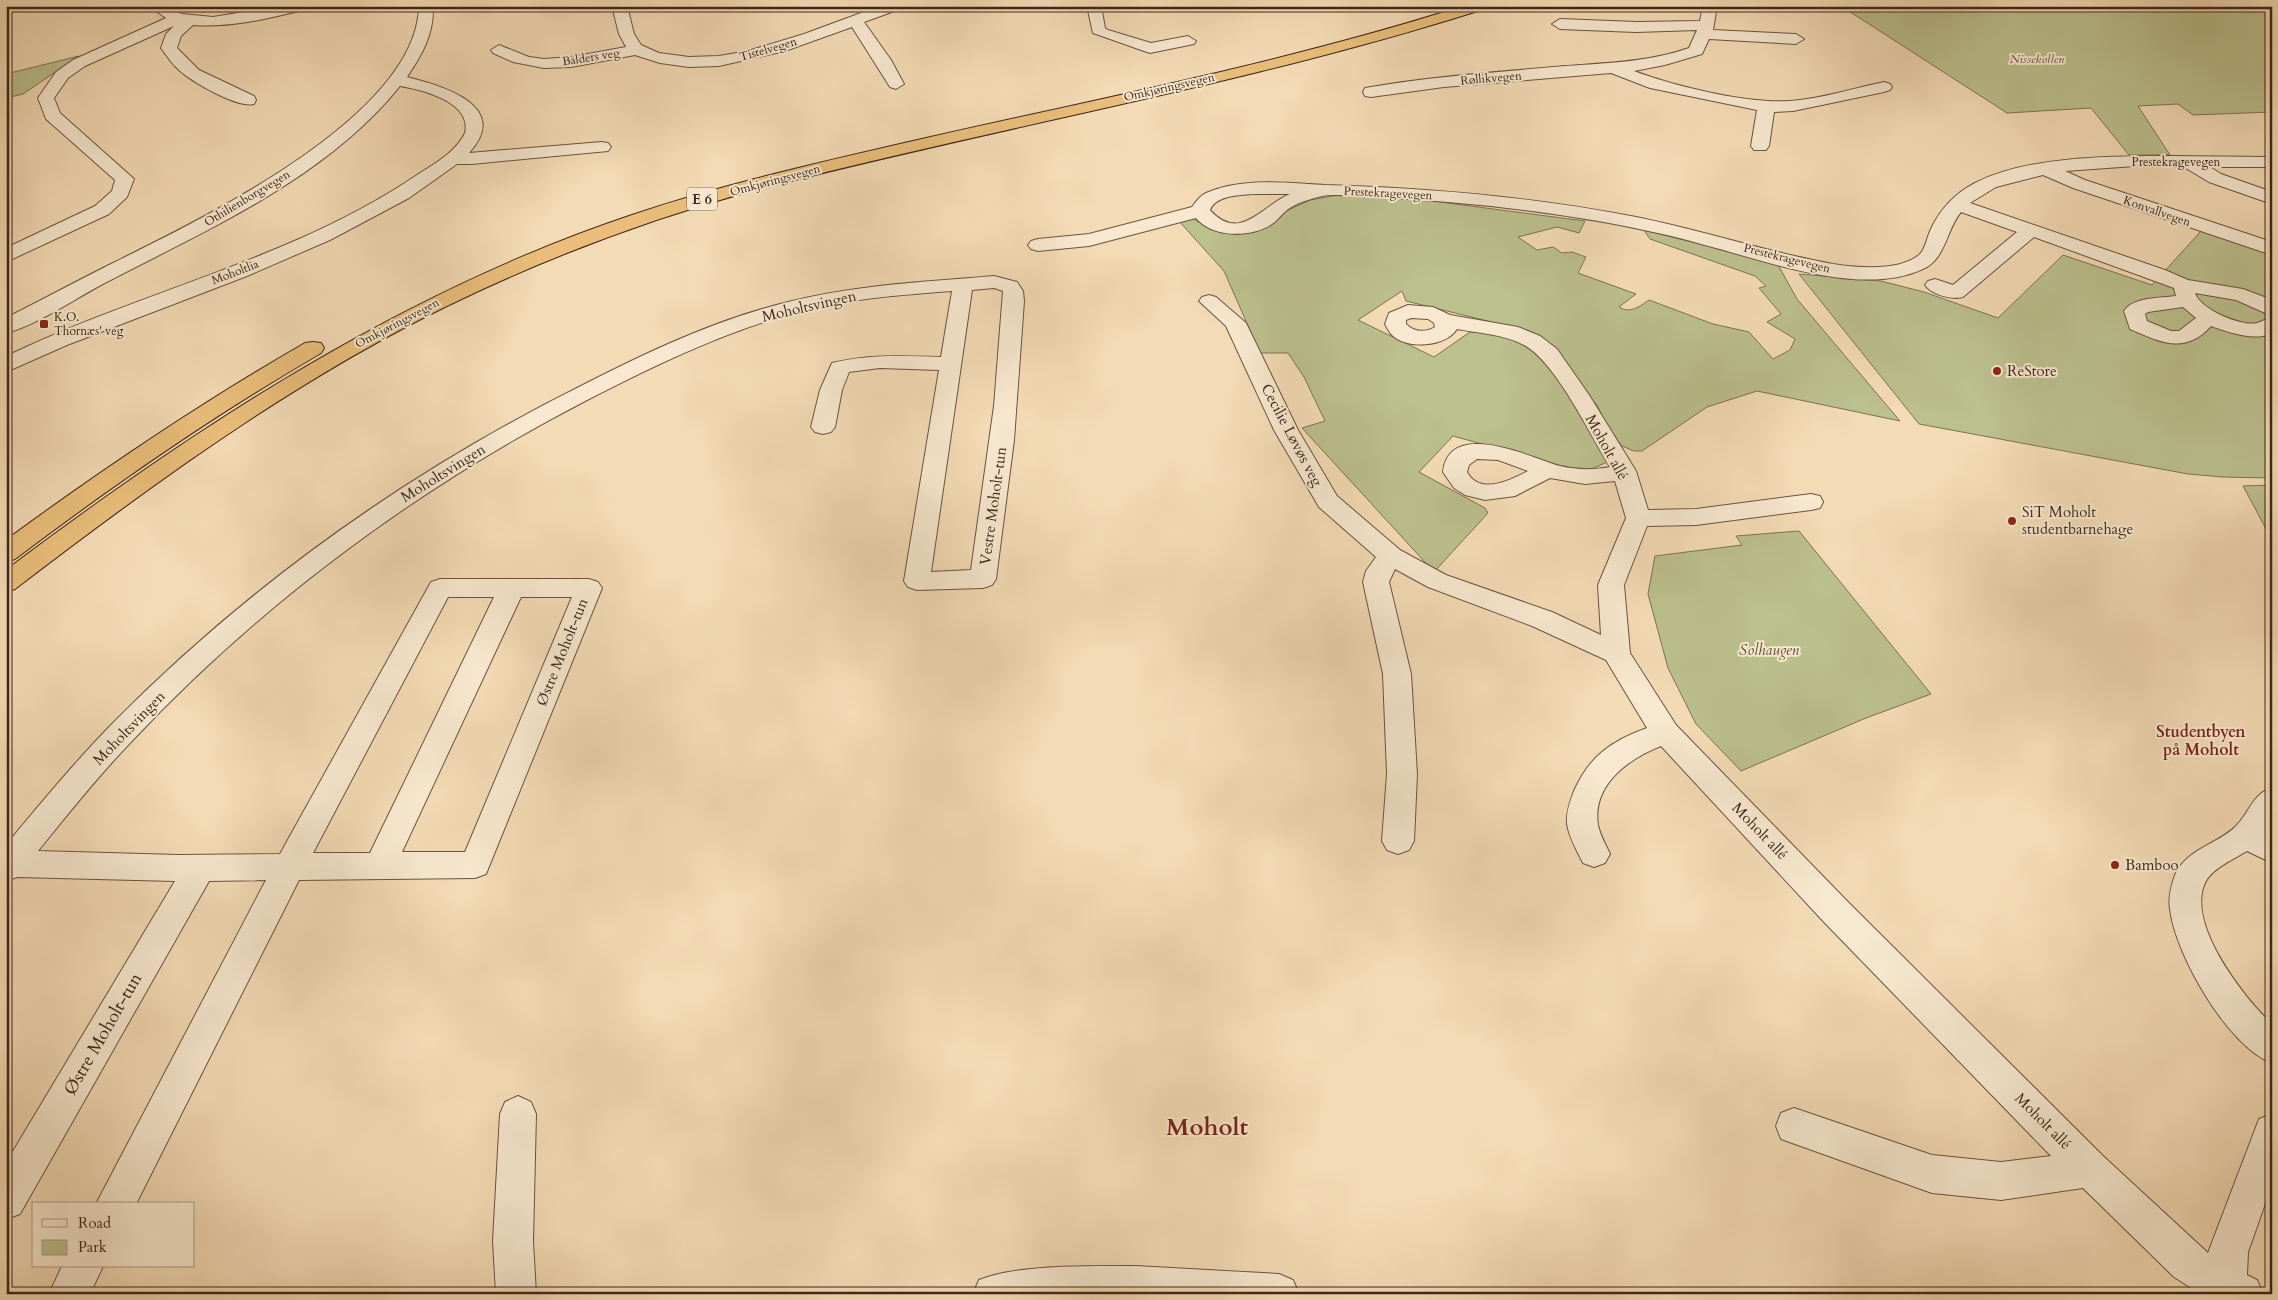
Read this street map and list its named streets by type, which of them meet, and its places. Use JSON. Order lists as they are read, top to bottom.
{
  "streets": {
    "highway": ["Omkjøringsvegen", "E 6"],
    "street": [
      "Tistelvegen",
      "Balders veg",
      "Røllikvegen",
      "Prestekragevegen",
      "Othilienborgvegen",
      "Konvallvegen",
      "Moholtlia",
      "Moholtsvingen",
      "Cecilie Løvøs veg",
      "Moholt allé",
      "Vestre Moholt-tun",
      "Østre Moholt-tun"
    ]
  },
  "crossings": [
    ["Tistelvegen", "Balders veg"],
    ["Prestekragevegen", "Konvallvegen"],
    ["Othilienborgvegen", "Moholtlia"],
    ["Moholtsvingen", "Vestre Moholt-tun"],
    ["Moholtsvingen", "Østre Moholt-tun"],
    ["Cecilie Løvøs veg", "Moholt allé"]
  ],
  "districts": ["Studentbyen på Moholt", "Moholt"],
  "parks": ["Nissekollen", "Solhaugen"],
  "places": {
    "transit": ["K.O. Thornæs' veg"],
    "other": ["ReStore", "SiT Moholt studentbarnehage", "Bamboo"]
  },
  "legend": ["Road", "Park"]
}
